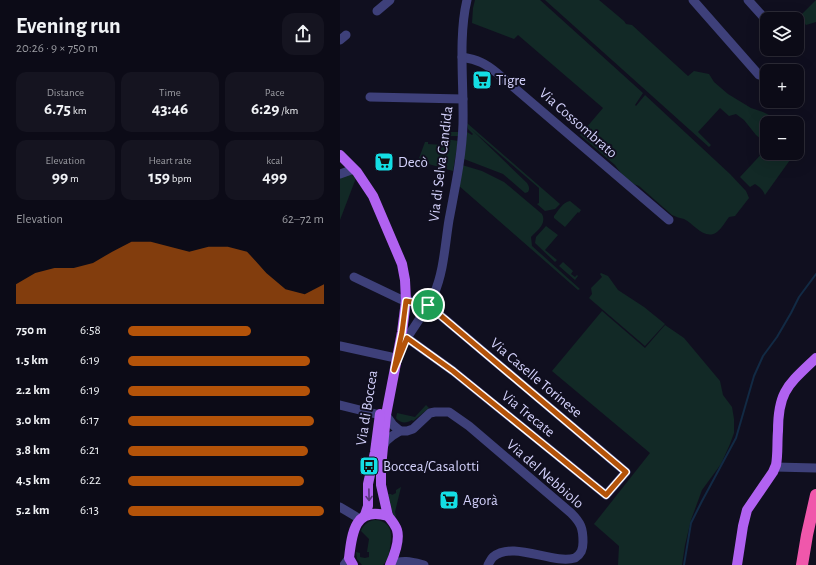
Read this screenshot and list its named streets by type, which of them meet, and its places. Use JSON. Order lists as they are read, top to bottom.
{
  "streets": {
    "main road": ["Via di Boccea"],
    "street": [
      "Via Cossombrato",
      "Via di Selva Candida",
      "Via Caselle Torinese",
      "Via Trecate",
      "Via del Nebbiolo"
    ]
  },
  "crossings": [
    ["Via Cossombrato", "Via di Selva Candida"],
    ["Via di Selva Candida", "Via Caselle Torinese"],
    ["Via di Selva Candida", "Via di Boccea"],
    ["Via di Selva Candida", "Via Trecate"],
    ["Via Caselle Torinese", "Via Trecate"],
    ["Via di Boccea", "Via del Nebbiolo"]
  ],
  "places": {
    "supermarket": ["Tigre", "Decò", "Agorà"],
    "bus stop": ["Boccea/Casalotti"]
  },
  "page": {
    "heading": ["Evening run", "20:26 · 9 × 750 m"],
    "map_buttons": ["+", "−"],
    "stats": [
      ["Distance", "6.75 km"],
      ["Time", "43:46"],
      ["Pace", "6:29 /km"],
      ["Elevation", "99 m"],
      ["Heart rate", "159 bpm"],
      ["kcal", "499"]
    ],
    "chart": ["Elevation", "62–72 m"],
    "list": [
      {
        "name": "750 m",
        "note": "6:58"
      },
      {
        "name": "1.5 km",
        "note": "6:19"
      },
      {
        "name": "2.2 km",
        "note": "6:19"
      },
      {
        "name": "3.0 km",
        "note": "6:17"
      },
      {
        "name": "3.8 km",
        "note": "6:21"
      },
      {
        "name": "4.5 km",
        "note": "6:22"
      },
      {
        "name": "5.2 km",
        "note": "6:13"
      }
    ]
  }
}
